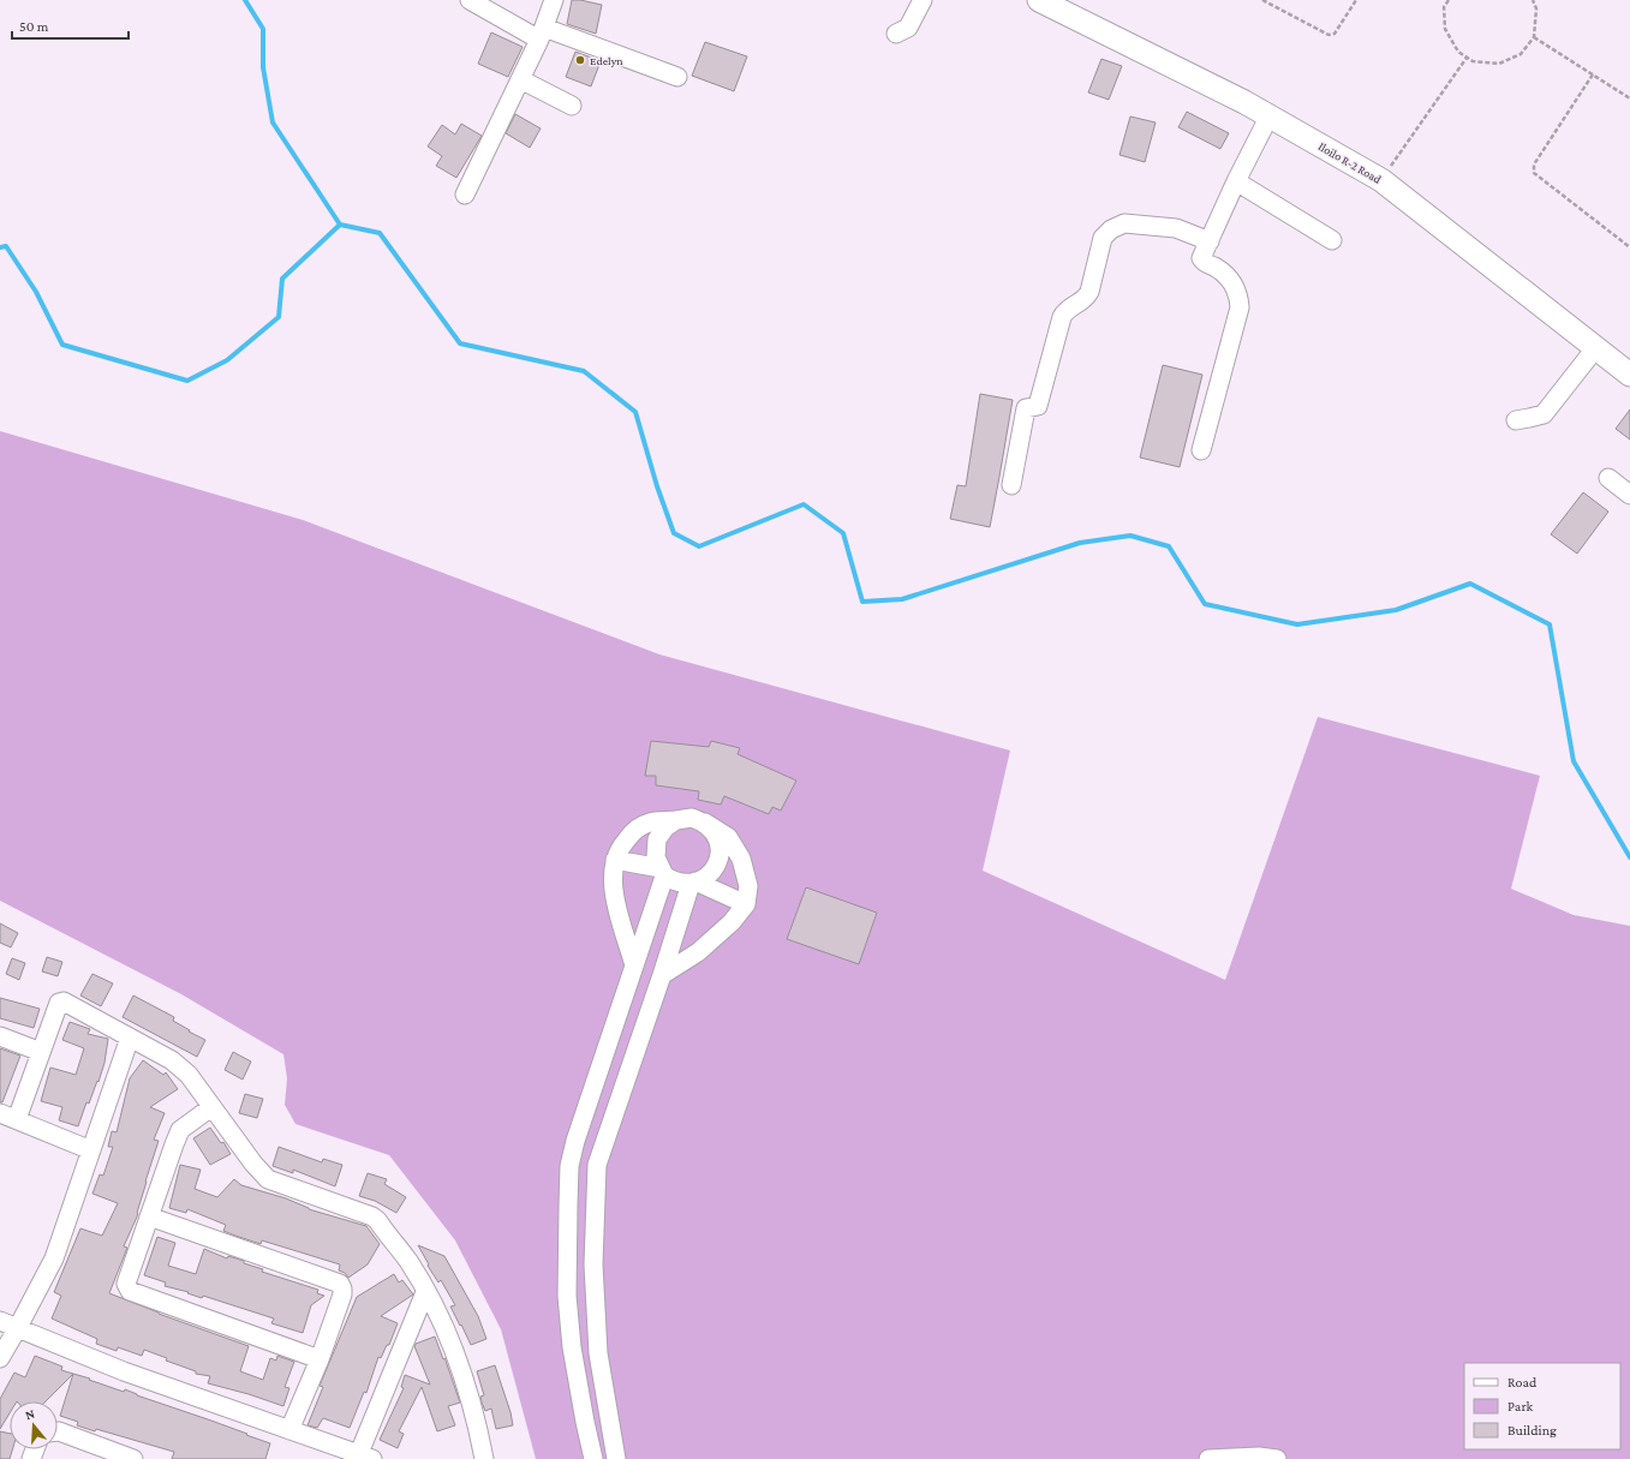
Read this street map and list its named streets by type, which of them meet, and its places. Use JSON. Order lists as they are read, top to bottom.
{
  "streets": {
    "main road": ["Iloilo R-2 Road"]
  },
  "places": ["Edelyn"],
  "legend": ["Road", "Park", "Building"],
  "scale_bar": "50 m",
  "north": "top"
}
